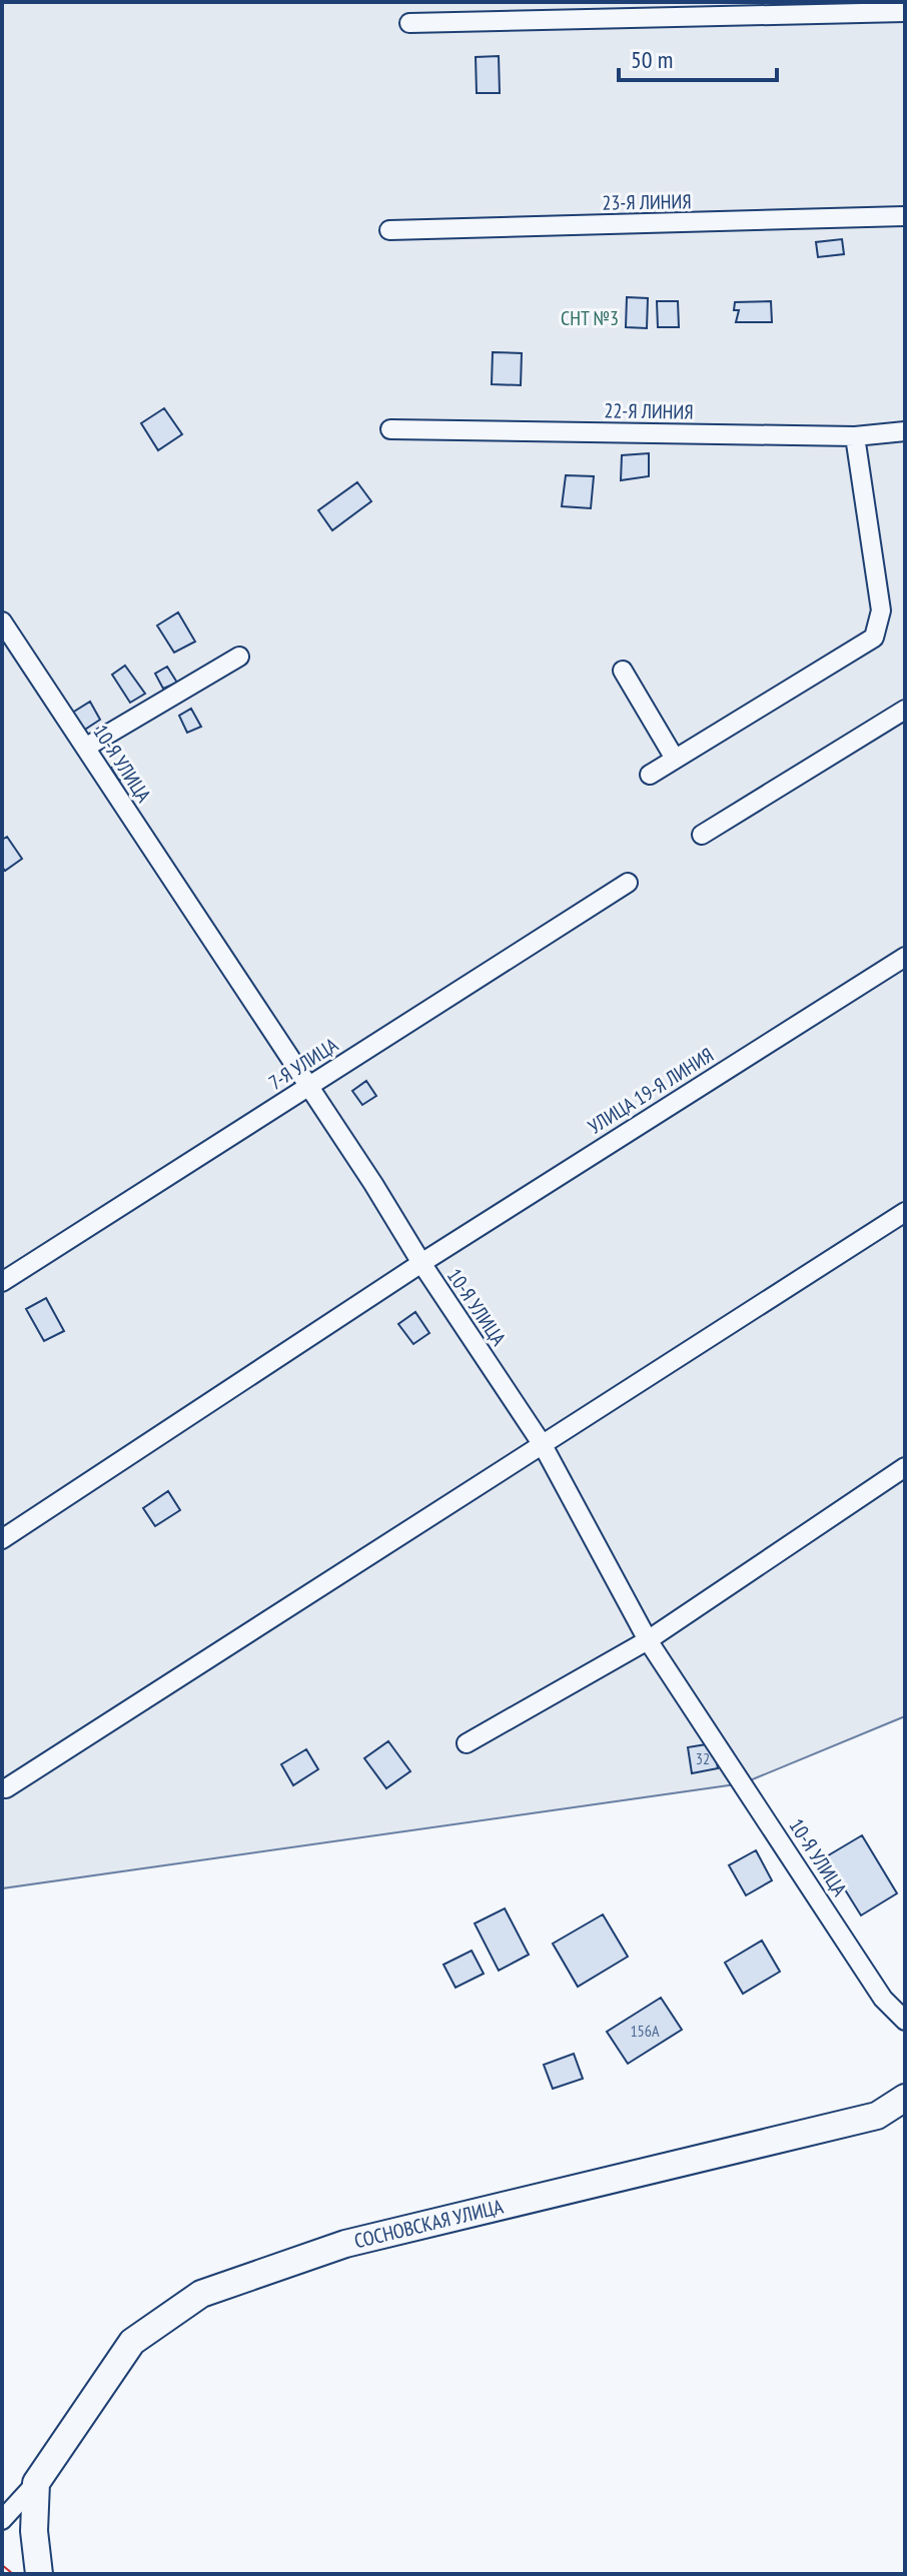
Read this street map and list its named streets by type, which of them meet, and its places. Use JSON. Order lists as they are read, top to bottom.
{
  "streets": {
    "street": [
      "23-Я ЛИНИЯ",
      "22-Я ЛИНИЯ",
      "10-Я УЛИЦА",
      "7-Я УЛИЦА",
      "УЛИЦА 19-Я ЛИНИЯ",
      "СОСНОВСКАЯ УЛИЦА"
    ]
  },
  "crossings": [
    ["10-Я УЛИЦА", "7-Я УЛИЦА"],
    ["10-Я УЛИЦА", "УЛИЦА 19-Я ЛИНИЯ"]
  ],
  "parks": ["СНТ №3"],
  "house_numbers": ["32", "156А"],
  "scale_bar": "50 m"
}
